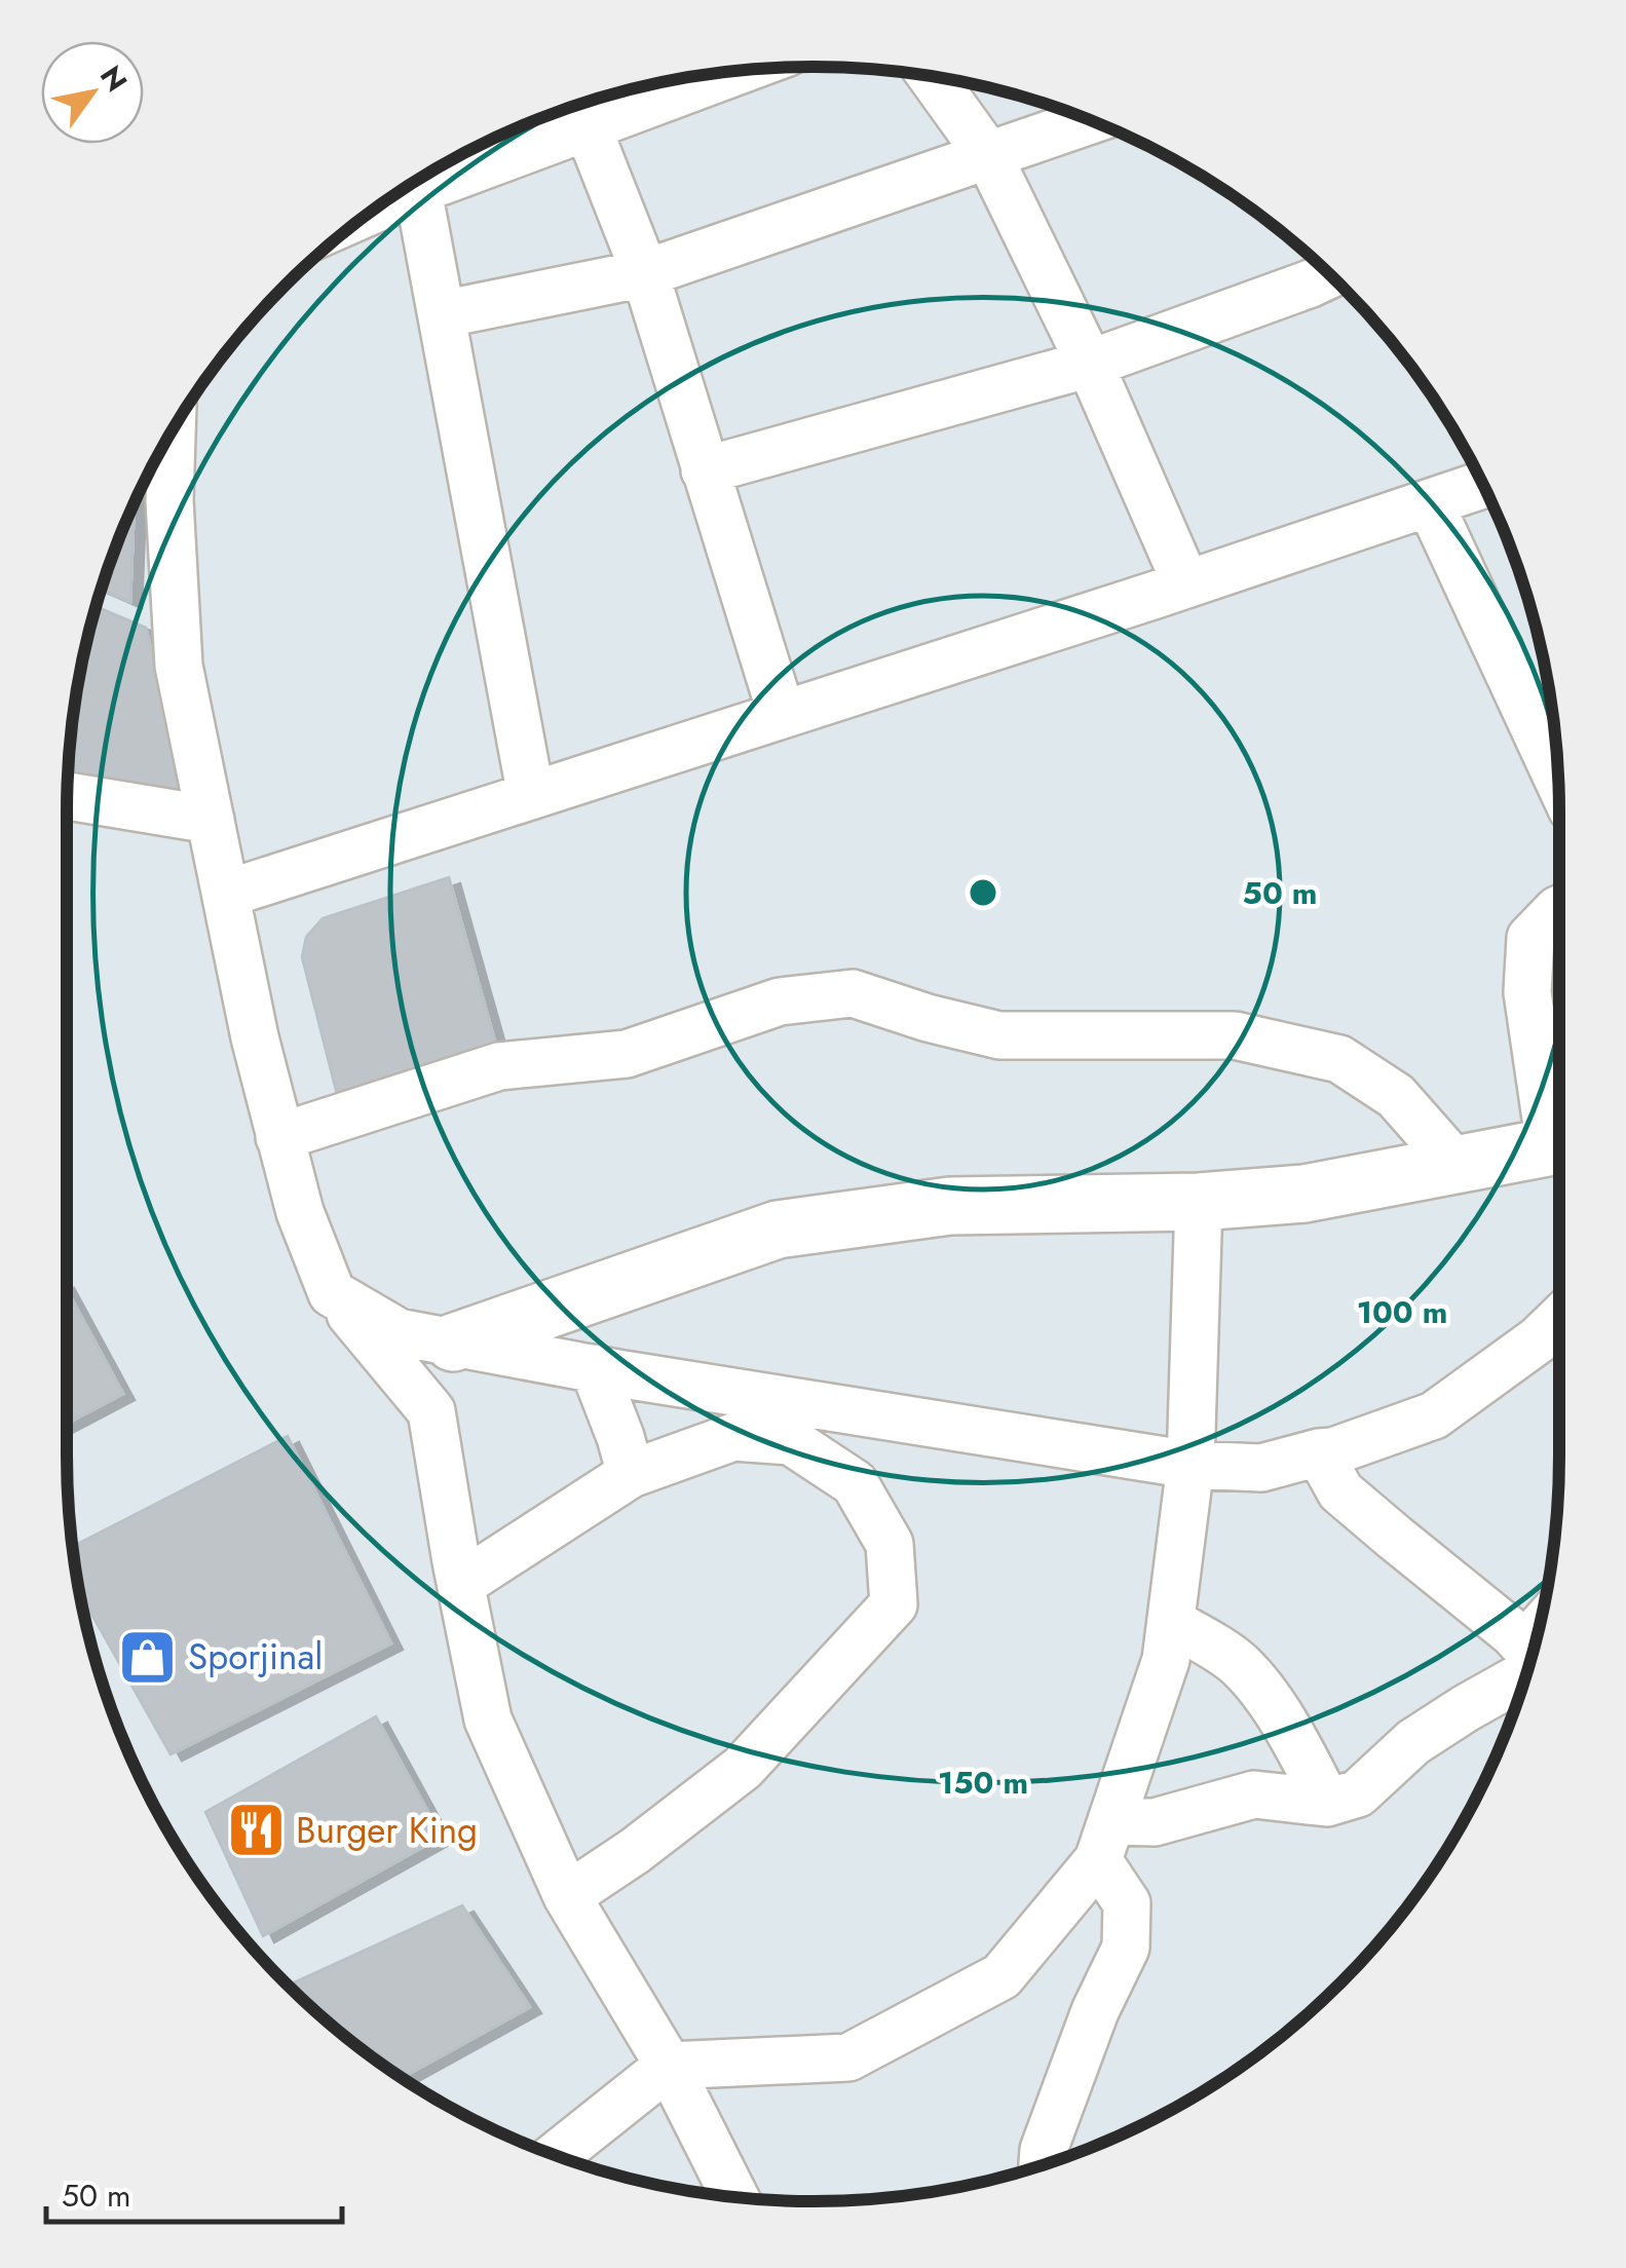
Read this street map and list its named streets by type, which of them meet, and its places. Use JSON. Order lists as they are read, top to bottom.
{
  "places": {
    "shop": ["Sporjinal"],
    "restaurant": ["Burger King"]
  },
  "scale_bar": "50 m",
  "north": "top right",
  "rings": ["50 m", "100 m", "150 m"]
}
